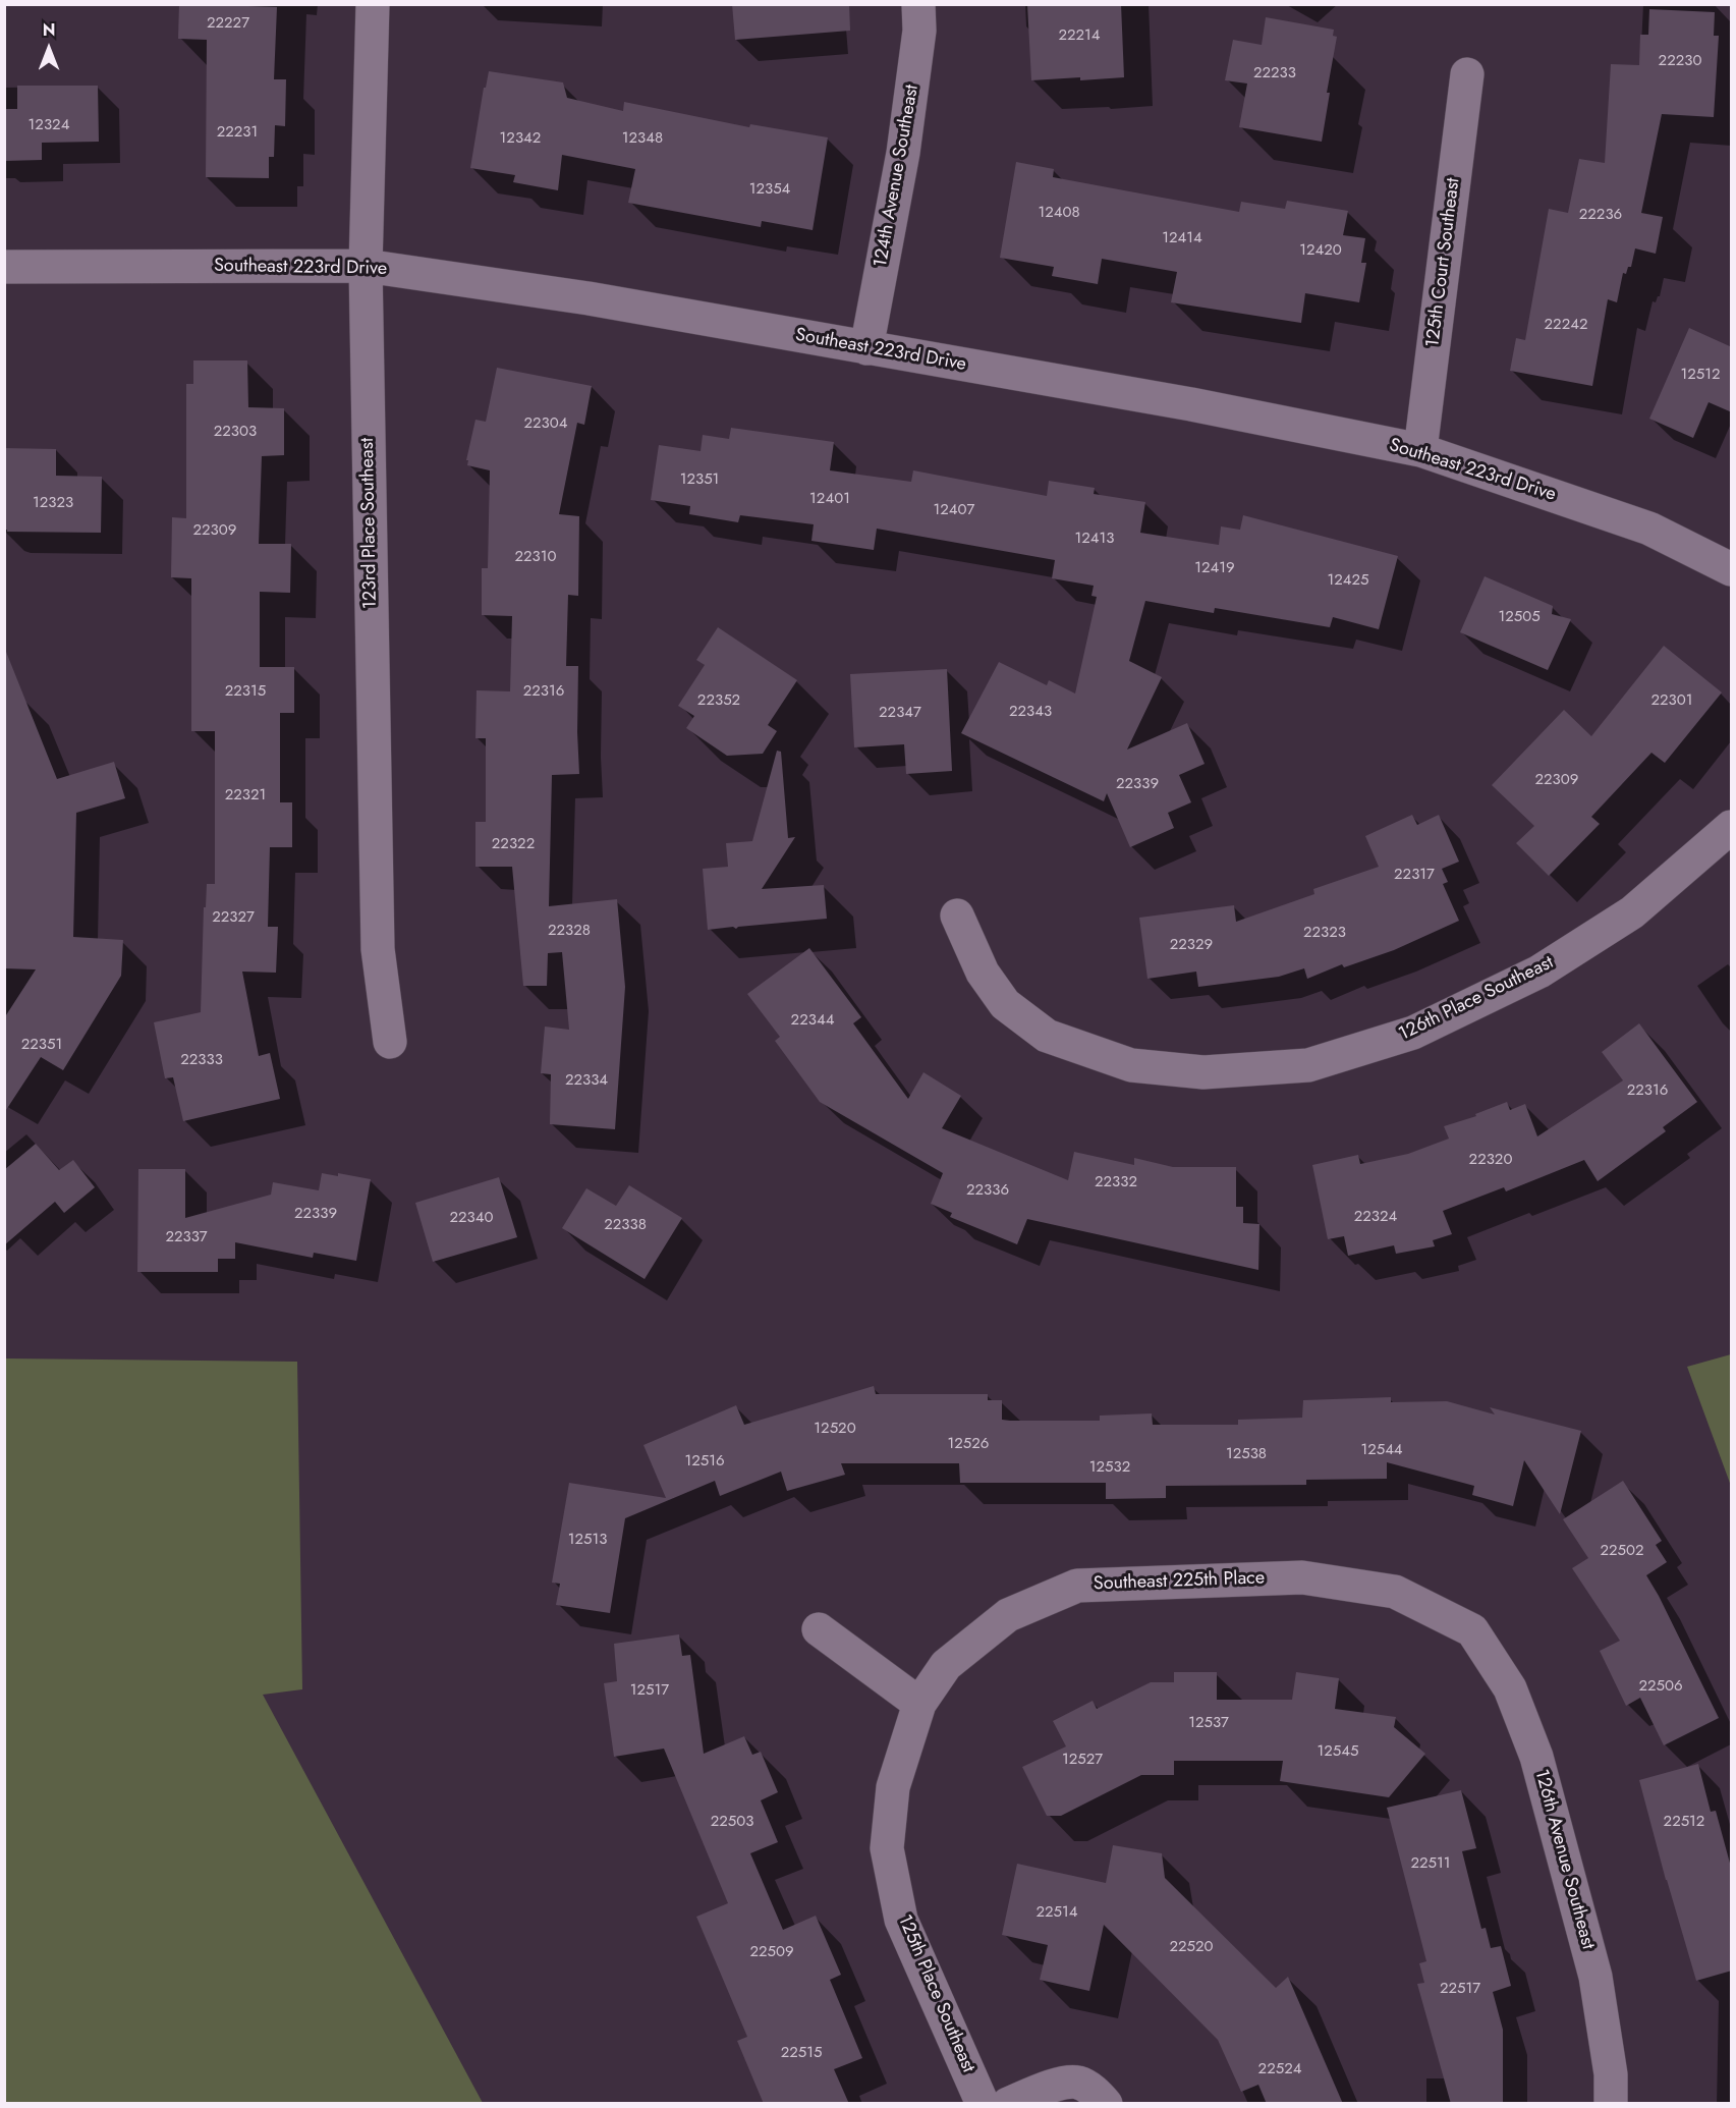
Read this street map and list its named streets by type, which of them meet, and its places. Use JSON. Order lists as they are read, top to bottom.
{
  "streets": {
    "street": [
      "124th Avenue Southeast",
      "125th Court Southeast",
      "Southeast 223rd Drive",
      "123rd Place Southeast",
      "126th Place Southeast",
      "Southeast 225th Place",
      "126th Avenue Southeast",
      "125th Place Southeast"
    ]
  },
  "crossings": [
    ["124th Avenue Southeast", "Southeast 223rd Drive"],
    ["125th Court Southeast", "Southeast 223rd Drive"],
    ["Southeast 223rd Drive", "123rd Place Southeast"],
    ["Southeast 225th Place", "126th Avenue Southeast"],
    ["Southeast 225th Place", "125th Place Southeast"]
  ],
  "house_numbers": [
    "22227",
    "22214",
    "22230",
    "22233",
    "12324",
    "22231",
    "12342",
    "12348",
    "12354",
    "12408",
    "22236",
    "12414",
    "12420",
    "22242",
    "12512",
    "22304",
    "22303",
    "12351",
    "12401",
    "12323",
    "12407",
    "22309",
    "12413",
    "22310",
    "12419",
    "12425",
    "12505",
    "22315",
    "22316",
    "22352",
    "22301",
    "22343",
    "22347",
    "22309",
    "22339",
    "22321",
    "22322",
    "22317",
    "22327",
    "22328",
    "22323",
    "22329",
    "22344",
    "22351",
    "22333",
    "22334",
    "22316",
    "22320",
    "22332",
    "22336",
    "22339",
    "22324",
    "22340",
    "22338",
    "22337",
    "12520",
    "12526",
    "12544",
    "12538",
    "12516",
    "12532",
    "12513",
    "22502",
    "22506",
    "12517",
    "12537",
    "12545",
    "12527",
    "22503",
    "22512",
    "22511",
    "22514",
    "22520",
    "22509",
    "22517",
    "22515",
    "22524"
  ],
  "north": "top"
}
